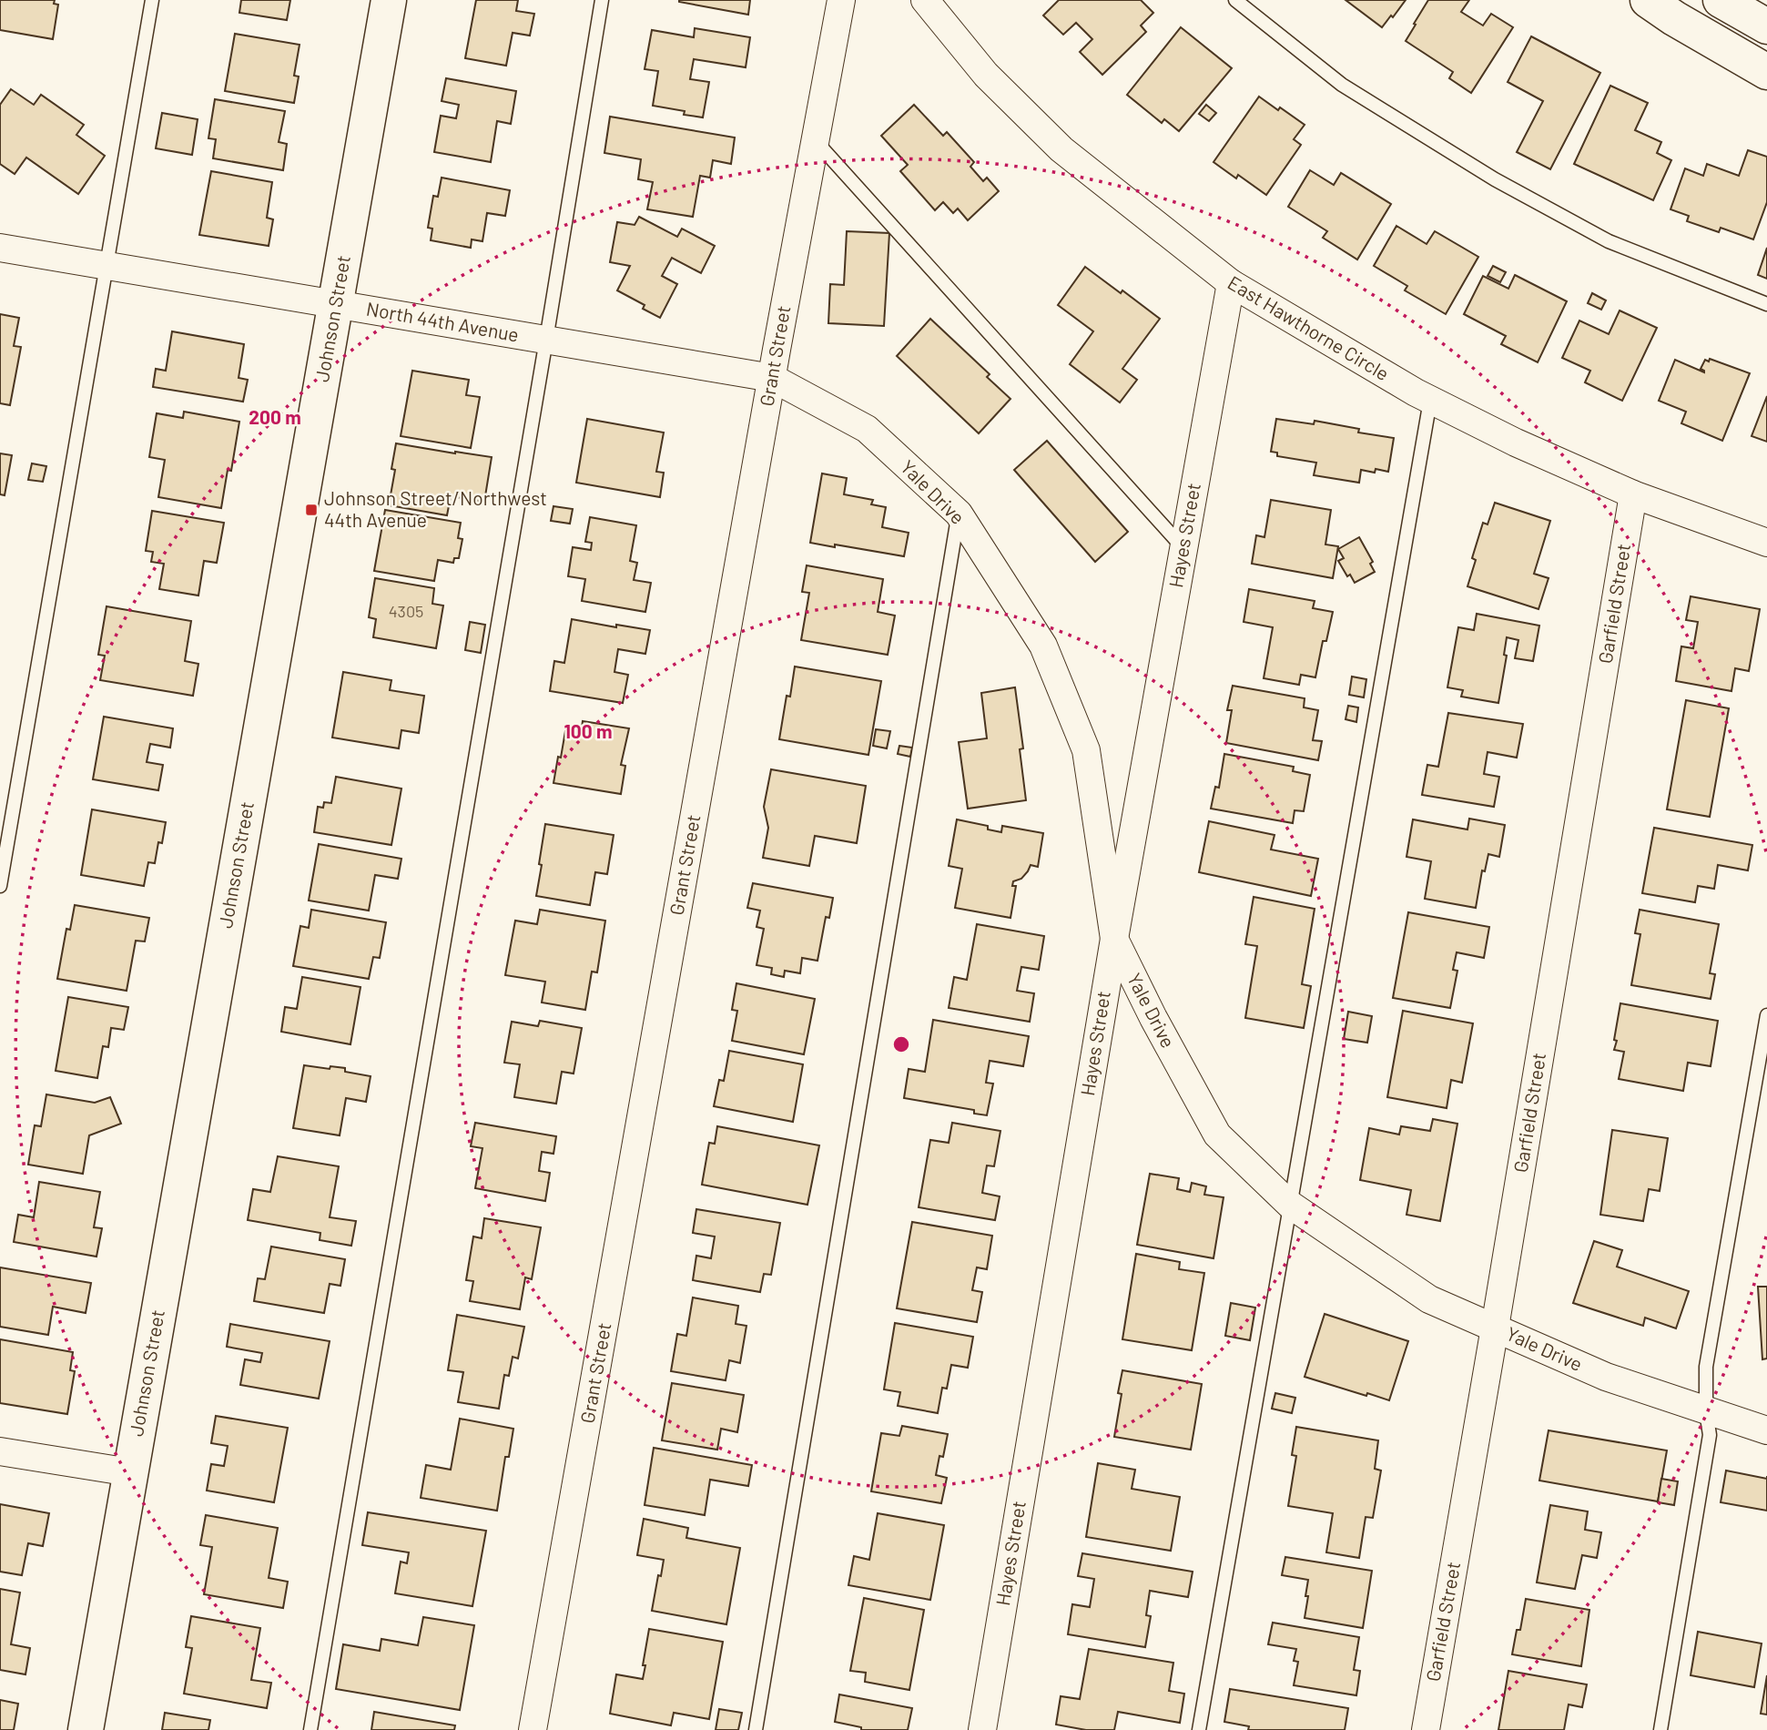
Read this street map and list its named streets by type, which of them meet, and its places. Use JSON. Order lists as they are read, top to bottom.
{
  "streets": {
    "street": [
      "Johnson Street",
      "North 44th Avenue",
      "East Hawthorne Circle",
      "Grant Street",
      "Yale Drive",
      "Hayes Street",
      "Garfield Street"
    ]
  },
  "crossings": [
    ["Johnson Street", "North 44th Avenue"],
    ["North 44th Avenue", "Grant Street"],
    ["North 44th Avenue", "Yale Drive"],
    ["East Hawthorne Circle", "Hayes Street"],
    ["East Hawthorne Circle", "Garfield Street"],
    ["Grant Street", "Yale Drive"],
    ["Yale Drive", "Hayes Street"],
    ["Yale Drive", "Garfield Street"]
  ],
  "places": {
    "transit": ["Johnson Street/Northwest 44th Avenue"]
  },
  "house_numbers": ["4305"],
  "rings": ["200 m", "100 m"]
}
